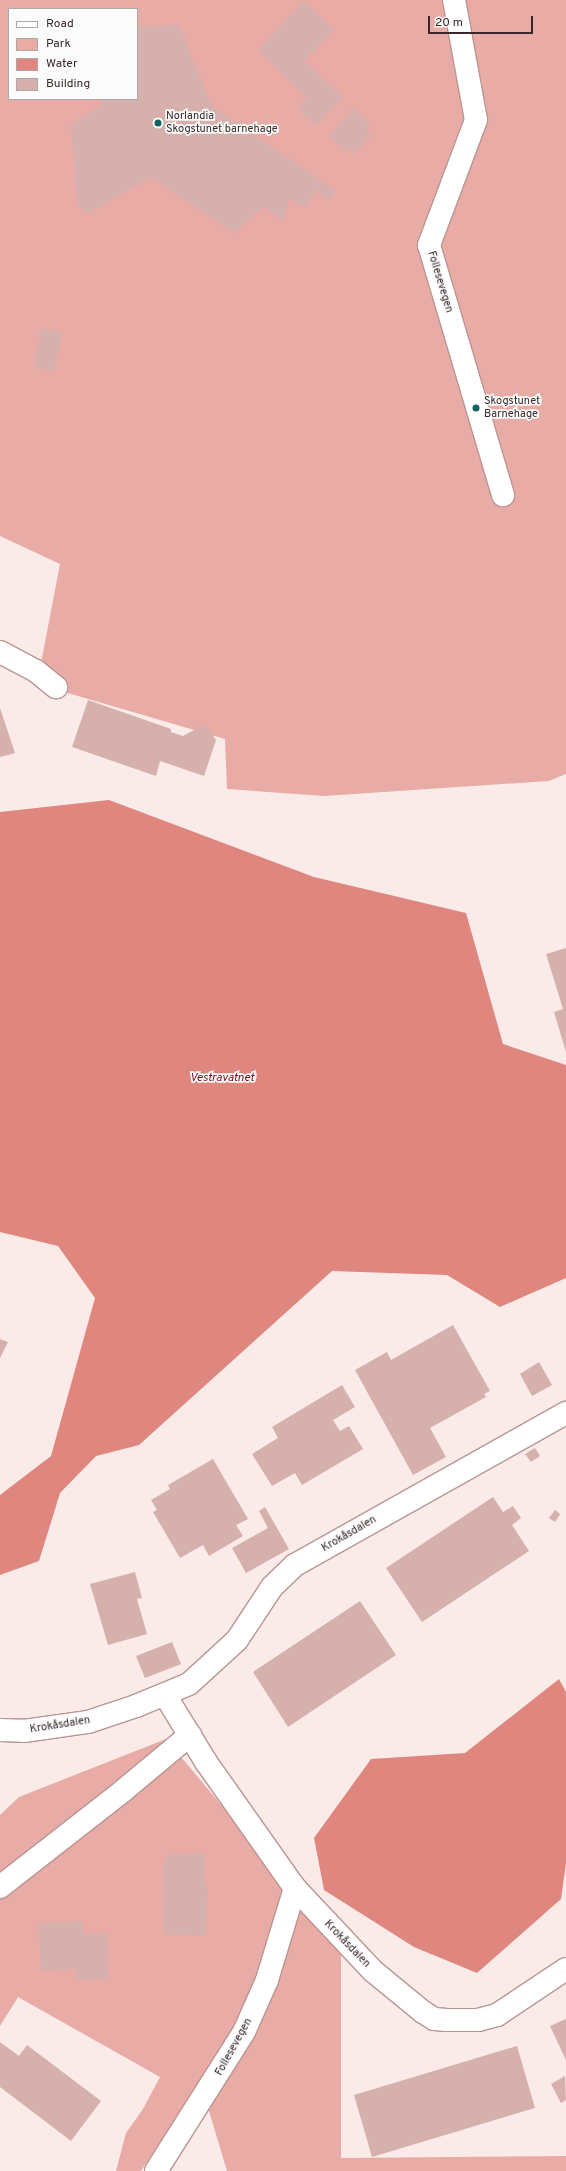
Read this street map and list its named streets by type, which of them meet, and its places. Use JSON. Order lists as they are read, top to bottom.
{
  "streets": {
    "street": ["Follesevegen", "Krokåsdalen"]
  },
  "crossings": [
    ["Follesevegen", "Krokåsdalen"]
  ],
  "water": ["Vestravatnet"],
  "places": ["Norlandia Skogstunet barnehage", "Skogstunet Barnehage"],
  "legend": [
    "Road",
    "Park",
    "Water",
    "Building"
  ],
  "scale_bar": "20 m"
}
